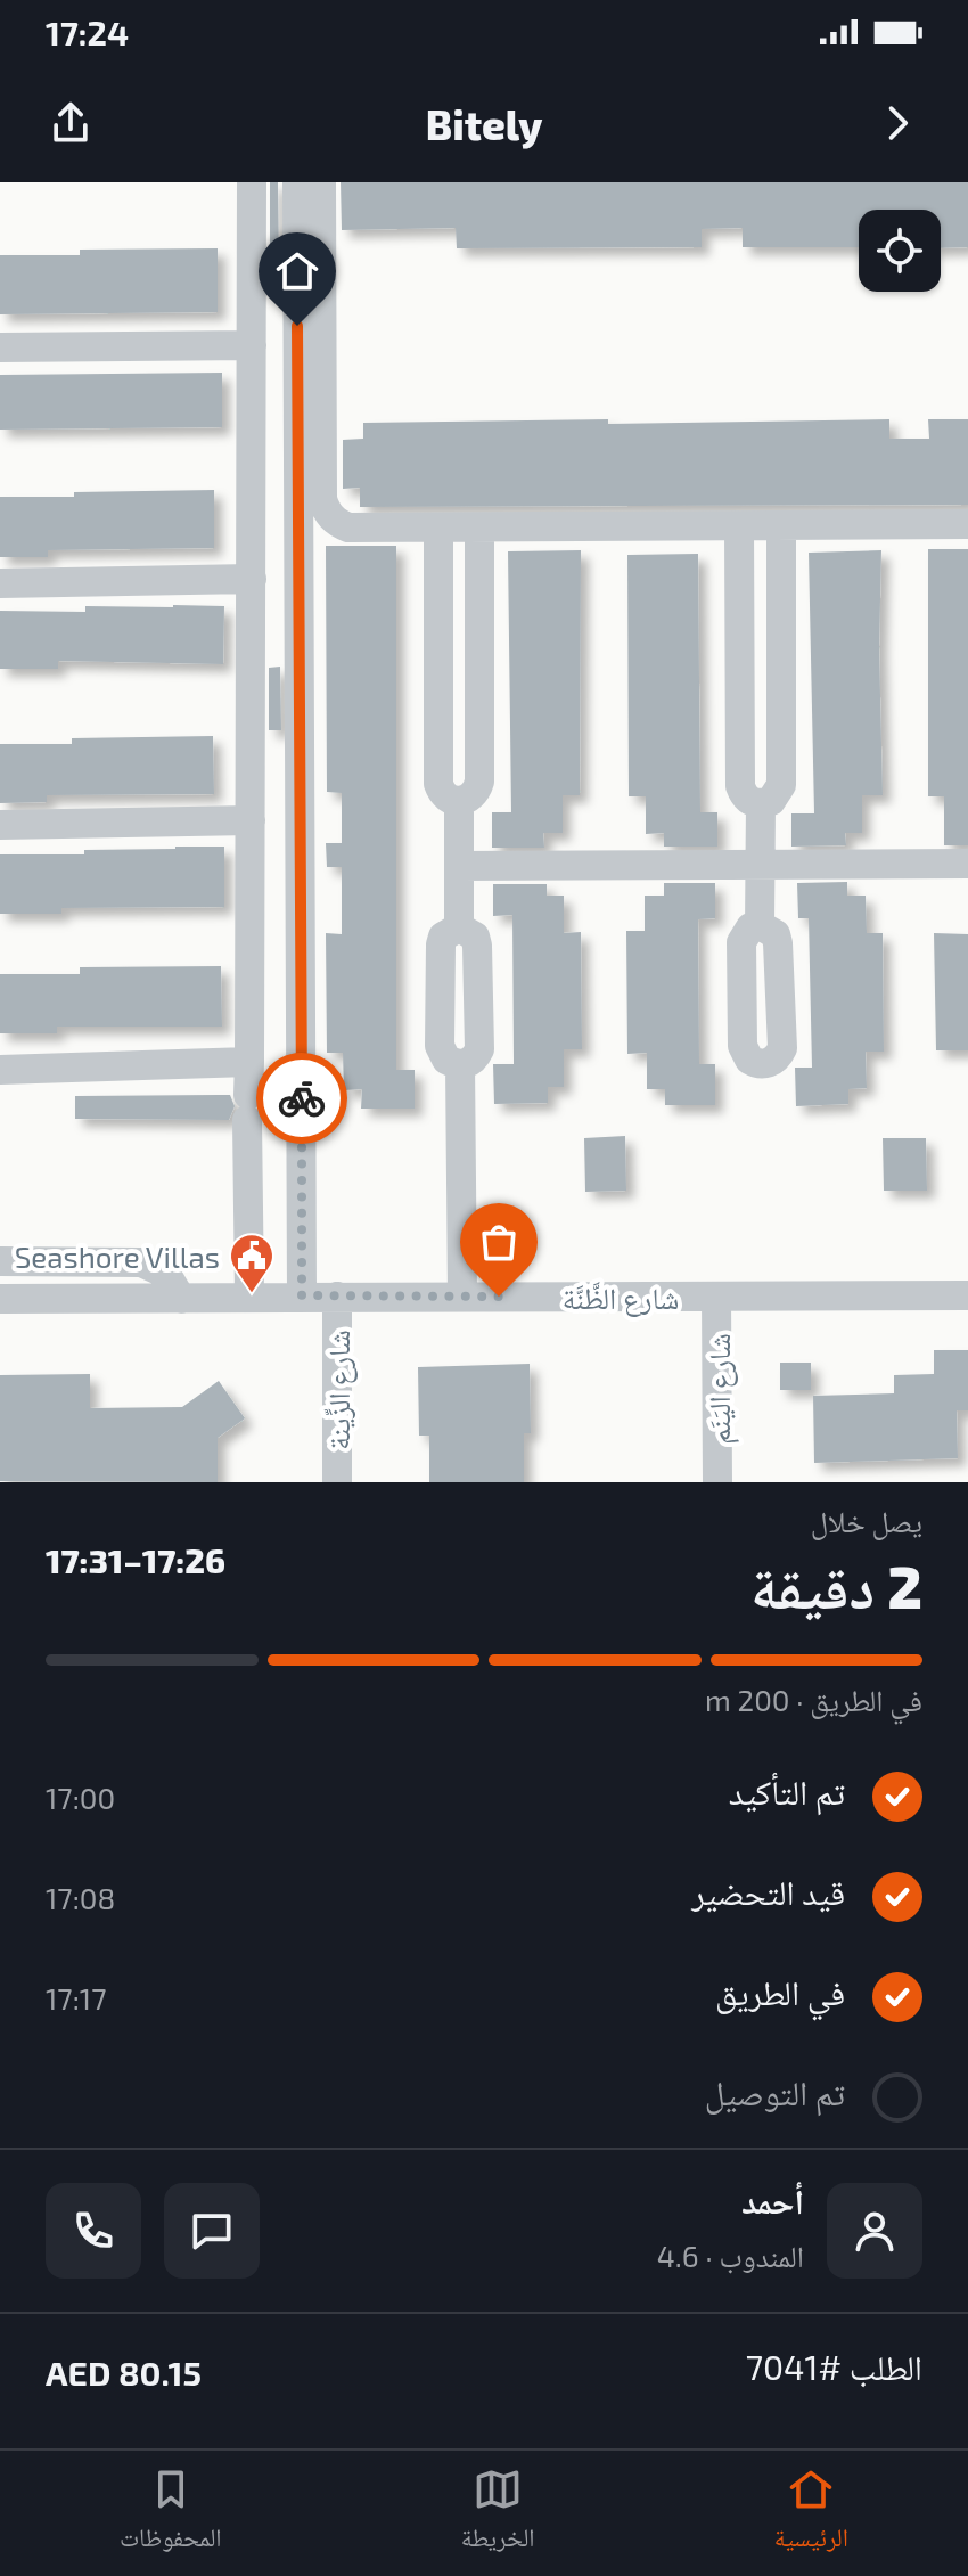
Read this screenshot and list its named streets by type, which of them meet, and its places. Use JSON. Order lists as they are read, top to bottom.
{
  "streets": {
    "street": ["شارع الظَّنَّة", "شارع اليَنَم", "شارع الزِّينة"]
  },
  "crossings": [
    ["شارع الظَّنَّة", "شارع اليَنَم"],
    ["شارع الظَّنَّة", "شارع الزِّينة"]
  ],
  "places": {
    "public building": ["Seashore Villas"]
  },
  "page": {
    "status": "17:24",
    "header": "Bitely",
    "heading": ["2 دقيقة", "يصل خلال", "17:26–17:31"],
    "panel": [
      "أحمد",
      "المندوب · 4.6",
      "الطلب #7041",
      "AED 80.15"
    ],
    "bar": "في الطريق · 200 m",
    "list": [
      ["تم التأكيد", "17:00"],
      ["قيد التحضير", "17:08"],
      ["في الطريق", "17:17"],
      "تم التوصيل"
    ],
    "tabs": ["الرئيسية", "الخريطة", "المحفوظات"]
  }
}
